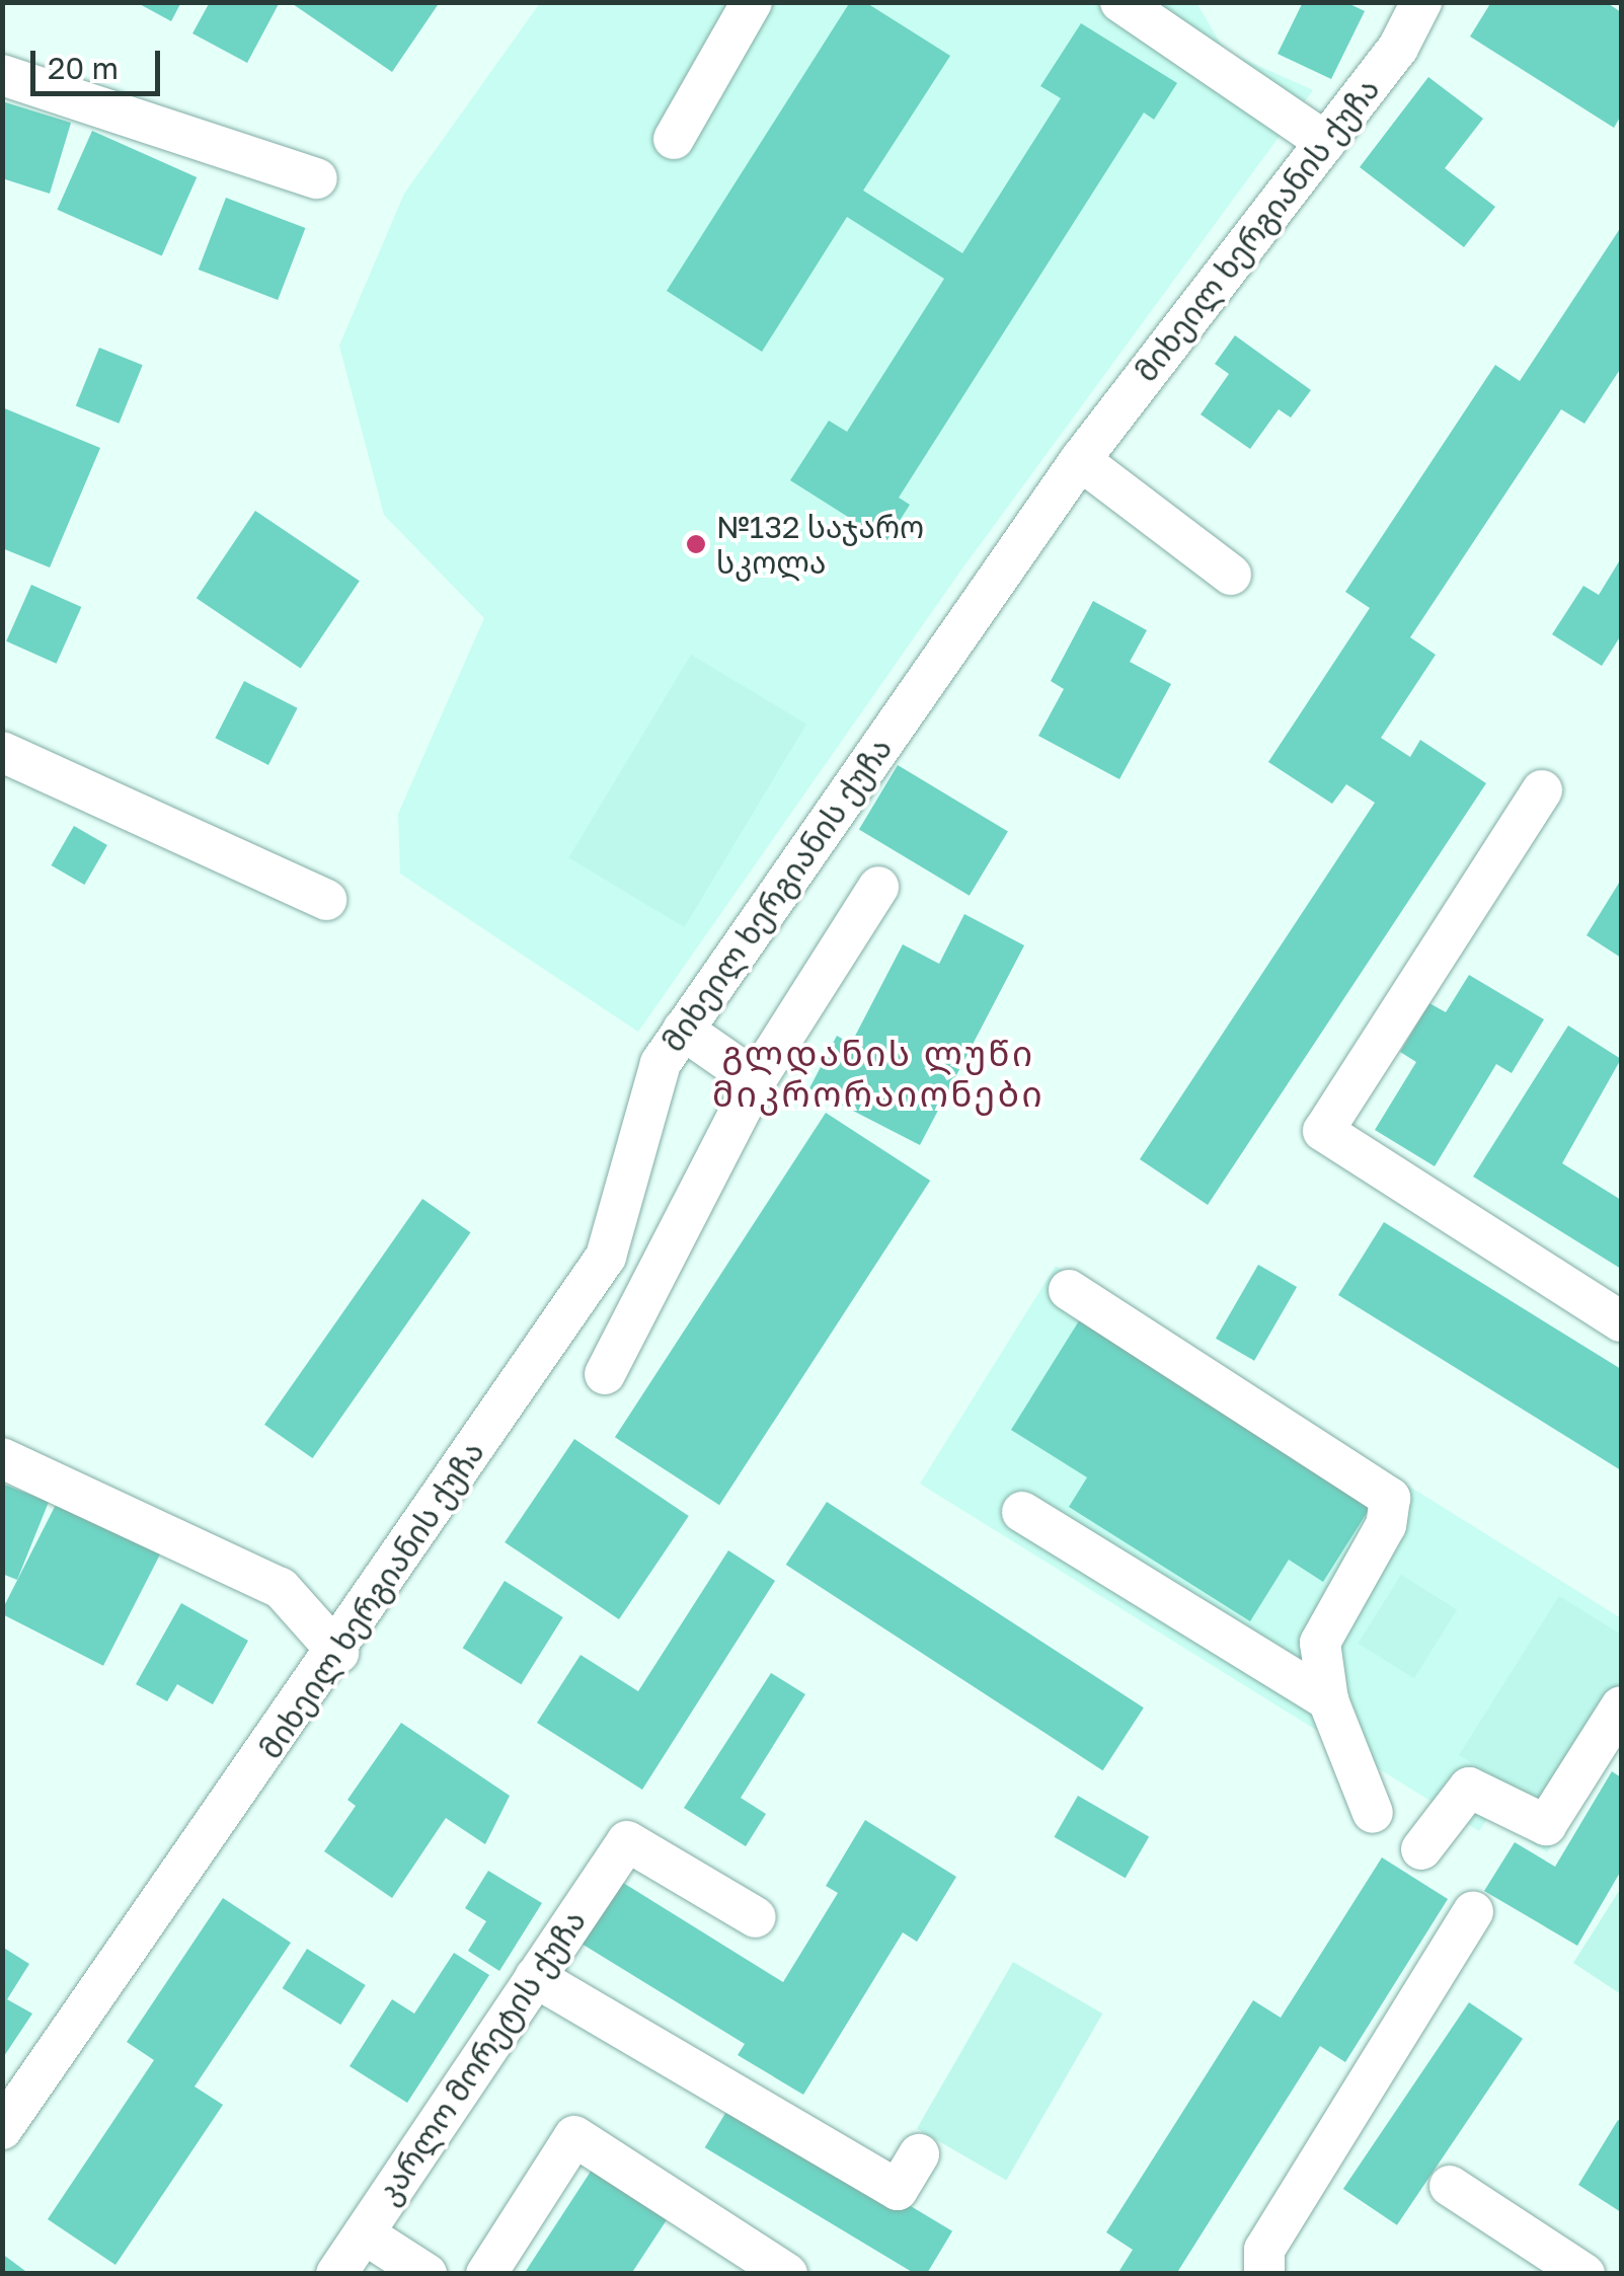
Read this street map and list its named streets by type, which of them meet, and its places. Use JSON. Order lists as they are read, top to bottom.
{
  "streets": {
    "street": ["მიხეილ ხერგიანის ქუჩა", "კარლო მორეტის ქუჩა"]
  },
  "districts": ["გლდანის ლუწი მიკრორაიონები"],
  "places": ["№132 საჯარო სკოლა"],
  "scale_bar": "20 m"
}
